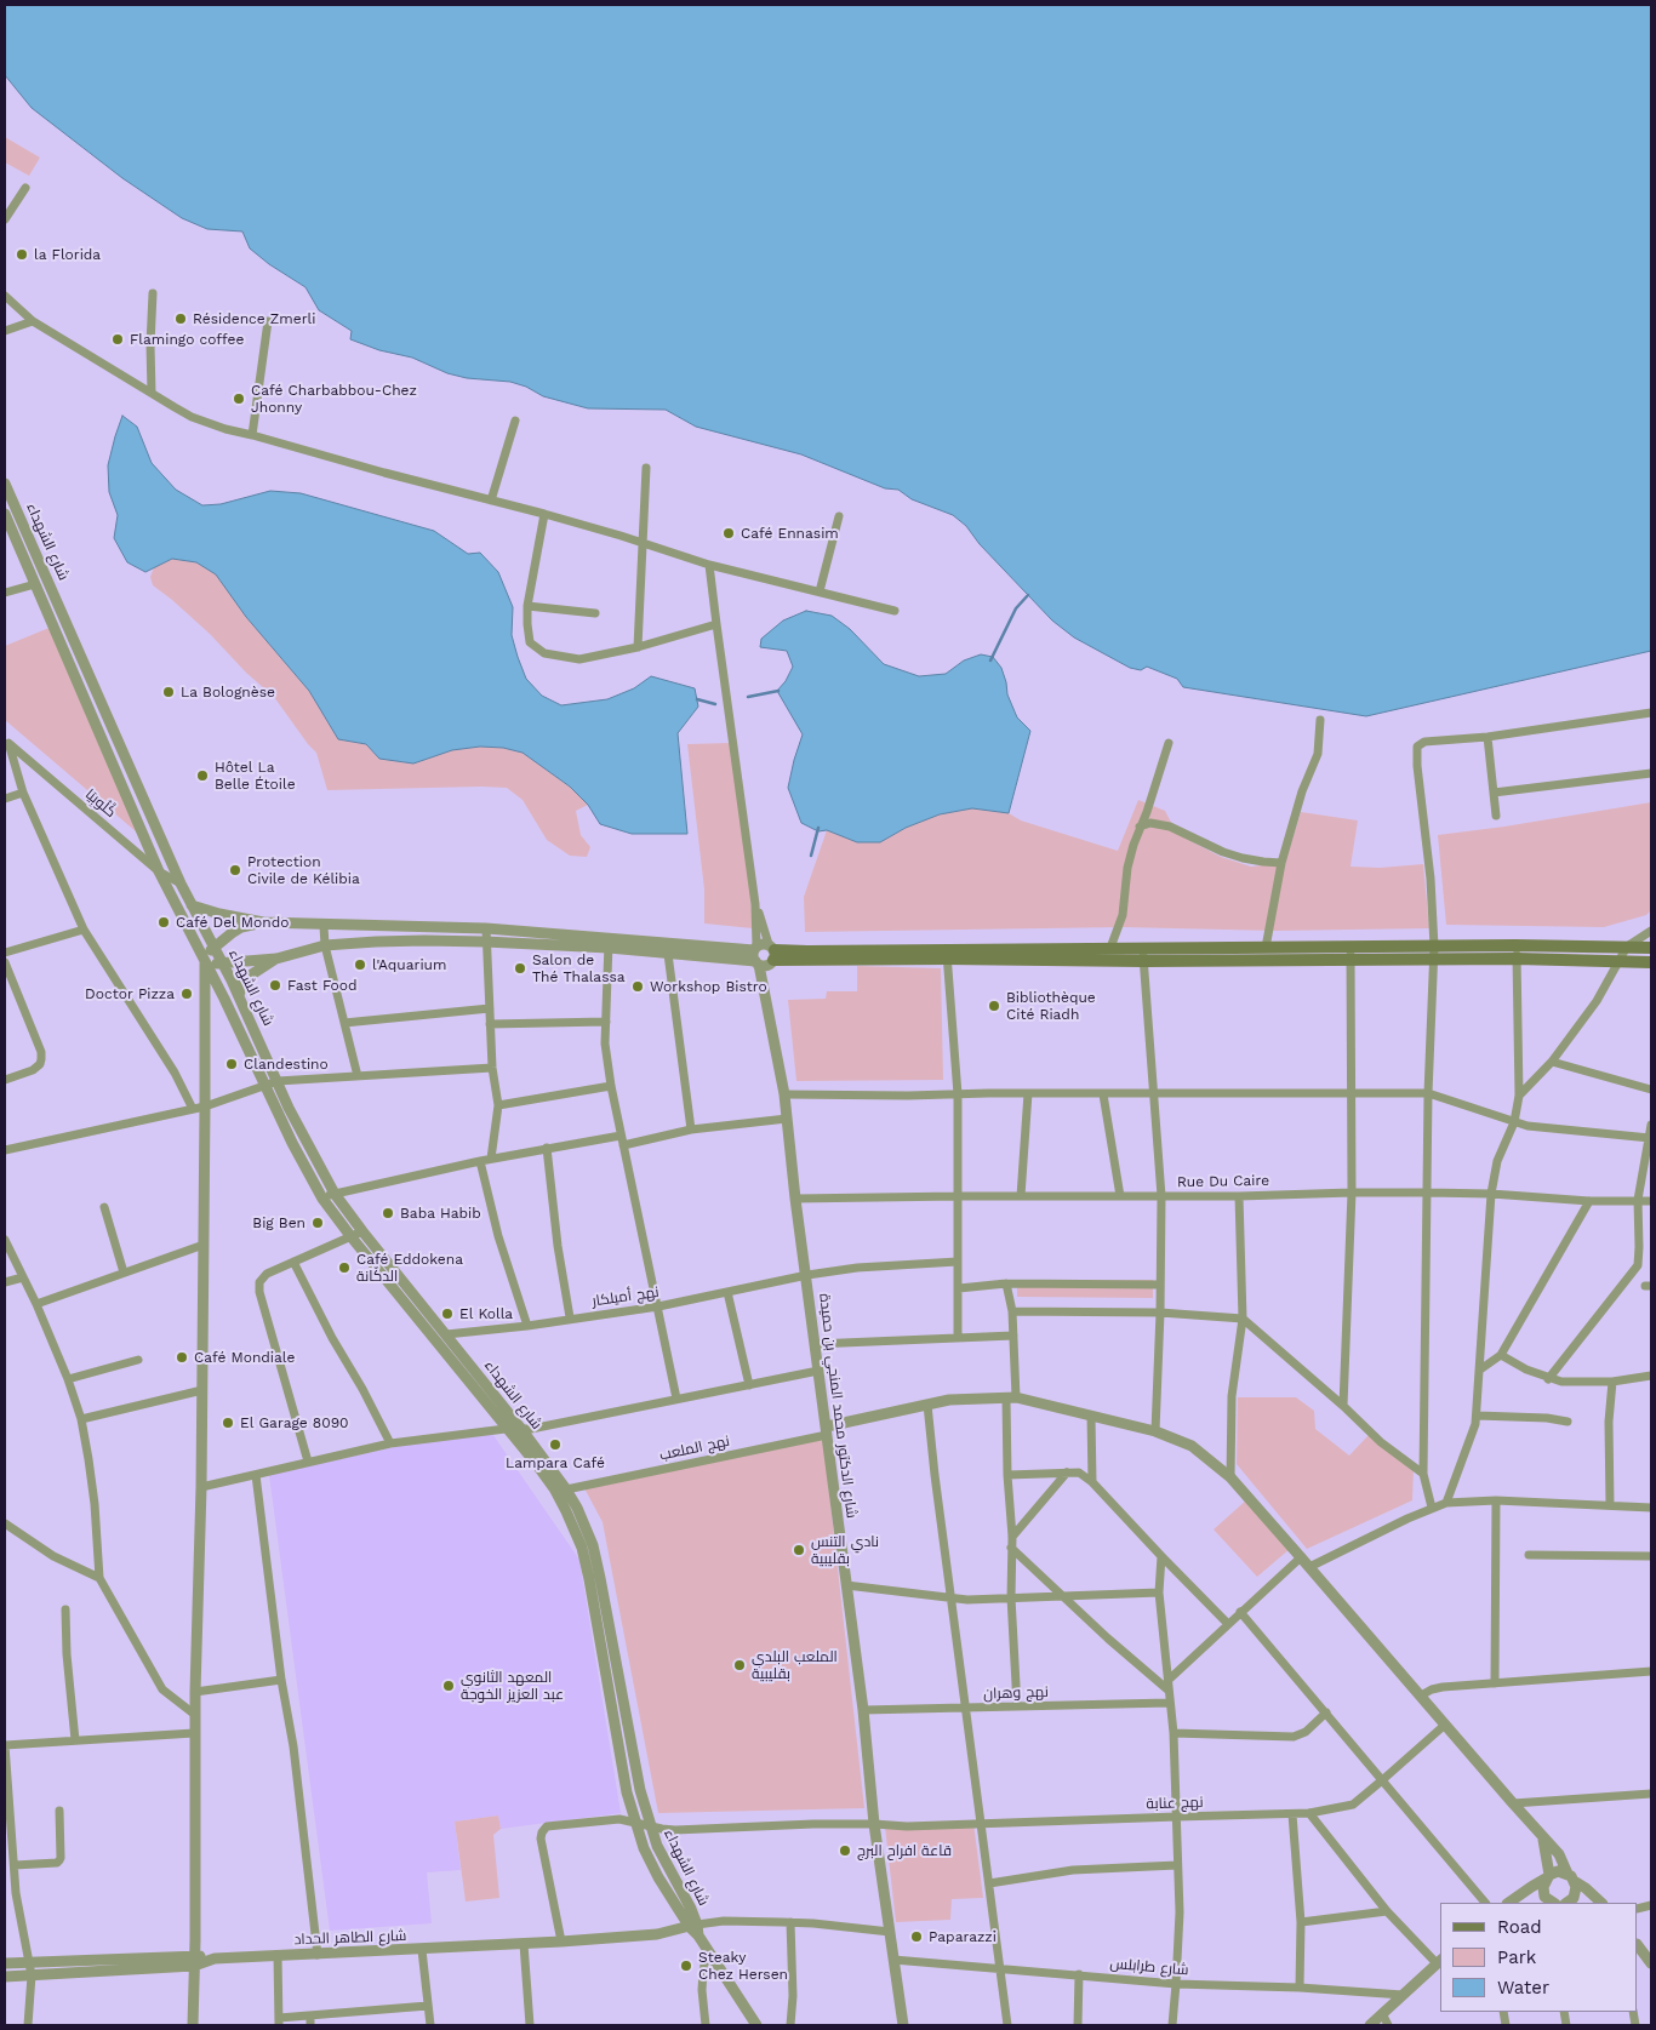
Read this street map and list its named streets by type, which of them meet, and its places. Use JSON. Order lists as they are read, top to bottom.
{
  "streets": {
    "street": [
      "شارع الشهداء",
      "كْلُوبِيَا",
      "Rue Du Caire",
      "نهج أميلكار",
      "شارع الدكتور محمد المنجي بن حميدة",
      "نهج الملعب",
      "نهج وهران",
      "نهج عنابة",
      "شارع الطاهر الحداد",
      "شارع طرابلس"
    ]
  },
  "crossings": [
    ["شارع الشهداء", "كْلُوبِيَا"],
    ["شارع الشهداء", "نهج أميلكار"],
    ["شارع الشهداء", "نهج الملعب"],
    ["شارع الشهداء", "نهج عنابة"],
    ["شارع الشهداء", "شارع الطاهر الحداد"],
    ["Rue Du Caire", "شارع الدكتور محمد المنجي بن حميدة"],
    ["نهج أميلكار", "شارع الدكتور محمد المنجي بن حميدة"],
    ["شارع الدكتور محمد المنجي بن حميدة", "نهج الملعب"],
    ["شارع الدكتور محمد المنجي بن حميدة", "نهج وهران"],
    ["شارع الدكتور محمد المنجي بن حميدة", "نهج عنابة"],
    ["شارع الدكتور محمد المنجي بن حميدة", "شارع طرابلس"],
    ["نهج عنابة", "شارع الطاهر الحداد"]
  ],
  "places": [
    "la Florida",
    "Résidence Zmerli",
    "Flamingo coffee",
    "Café Charbabbou-Chez Jhonny",
    "Café Ennasim",
    "La Bolognèse",
    "Hôtel La Belle Étoile",
    "Protection Civile de Kélibia",
    "Café Del Mondo",
    "l'Aquarium",
    "Salon de Thé Thalassa",
    "Fast Food",
    "Workshop Bistro",
    "Doctor Pizza",
    "Bibliothèque Cité Riadh",
    "Clandestino",
    "Baba Habib",
    "Big Ben",
    "Café Eddokena الدكّانة",
    "El Kolla",
    "Café Mondiale",
    "El Garage 8090",
    "Lampara Café",
    "نادي التنس بقليبية",
    "الملعب البلدي بقليبية",
    "المعهد الثانوي عبد العزيز الخوجة",
    "قاعة افراح البرج",
    "Paparazzi",
    "Steaky Chez Hersen"
  ],
  "legend": ["Road", "Park", "Water"]
}
